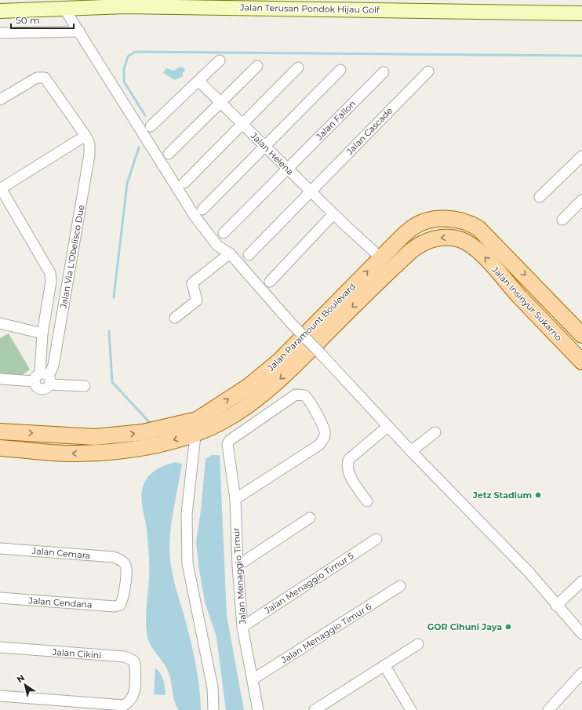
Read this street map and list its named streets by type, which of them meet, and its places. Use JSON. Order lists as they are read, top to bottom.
{
  "streets": {
    "main road": ["Jalan Terusan Pondok Hijau Golf", "Jalan Insinyur Sukarno", "Jalan Paramount Boulevard"],
    "street": [
      "Jalan Fallon",
      "Jalan Cascade",
      "Jalan Helena",
      "Jalan Via L'Obelisco Due",
      "Jalan Cemara",
      "Jalan Menaggio Timur",
      "Jalan Menaggio Timur 5",
      "Jalan Cendana",
      "Jalan Menaggio Timur 6",
      "Jalan Cikini"
    ]
  },
  "crossings": [
    ["Jalan Fallon", "Jalan Helena"],
    ["Jalan Cascade", "Jalan Helena"],
    ["Jalan Helena", "Jalan Paramount Boulevard"],
    ["Jalan Insinyur Sukarno", "Jalan Paramount Boulevard"],
    ["Jalan Cemara", "Jalan Cendana"],
    ["Jalan Menaggio Timur", "Jalan Menaggio Timur 5"],
    ["Jalan Menaggio Timur", "Jalan Menaggio Timur 6"]
  ],
  "places": ["Jetz Stadium", "GOR Cihuni Jaya"],
  "scale_bar": "50 m",
  "north": "top left"
}
